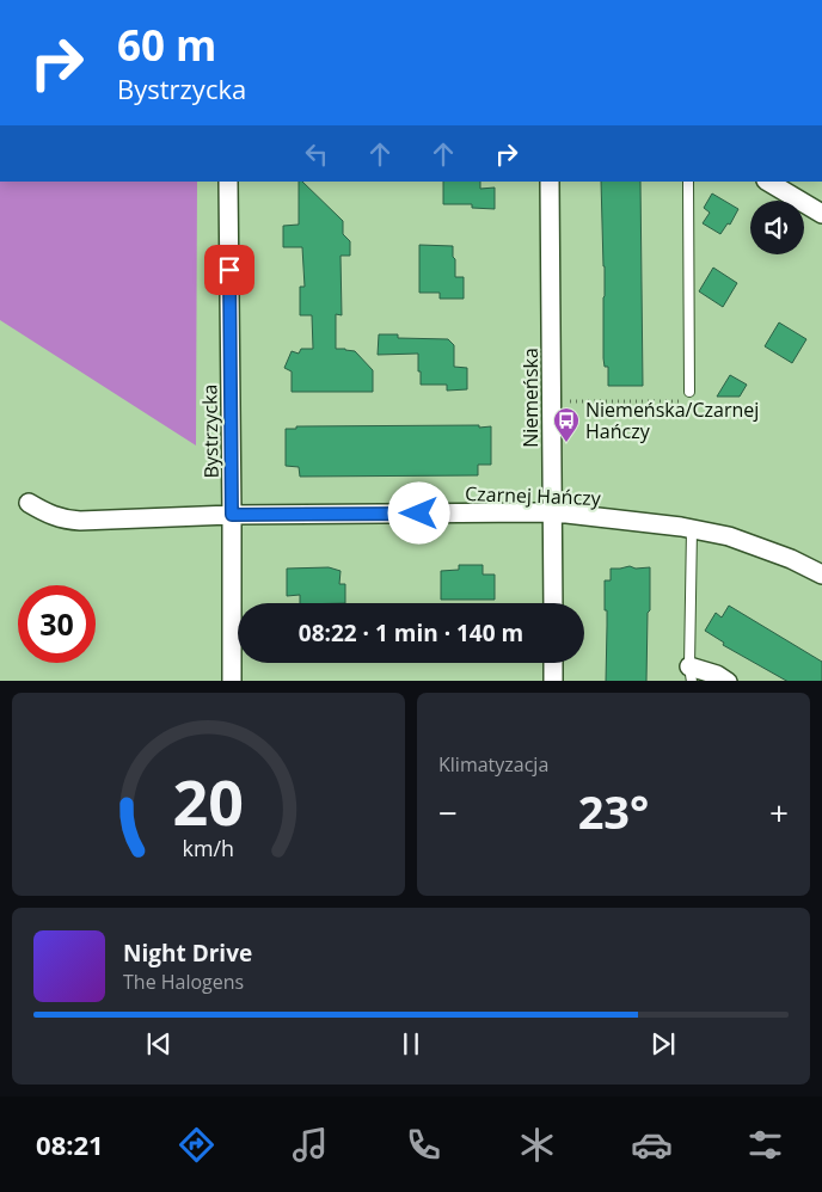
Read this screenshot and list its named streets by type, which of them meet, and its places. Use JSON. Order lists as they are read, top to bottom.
{
  "streets": {
    "street": ["Niemeńska", "Bystrzycka", "Czarnej Hańczy"]
  },
  "crossings": [
    ["Niemeńska", "Czarnej Hańczy"],
    ["Bystrzycka", "Czarnej Hańczy"]
  ],
  "places": {
    "bus stop": ["Niemeńska/Czarnej Hańczy"]
  },
  "page": {
    "turn": ["60 m", "Bystrzycka"],
    "limit": "30",
    "trip": "08:22 · 1 min · 140 m",
    "tile": "Klimatyzacja",
    "heat": ["−", "23°", "+"],
    "song": ["Night Drive", "The Halogens"],
    "tabs": "08:21",
    "gauge": ["20", "km/h"]
  }
}
